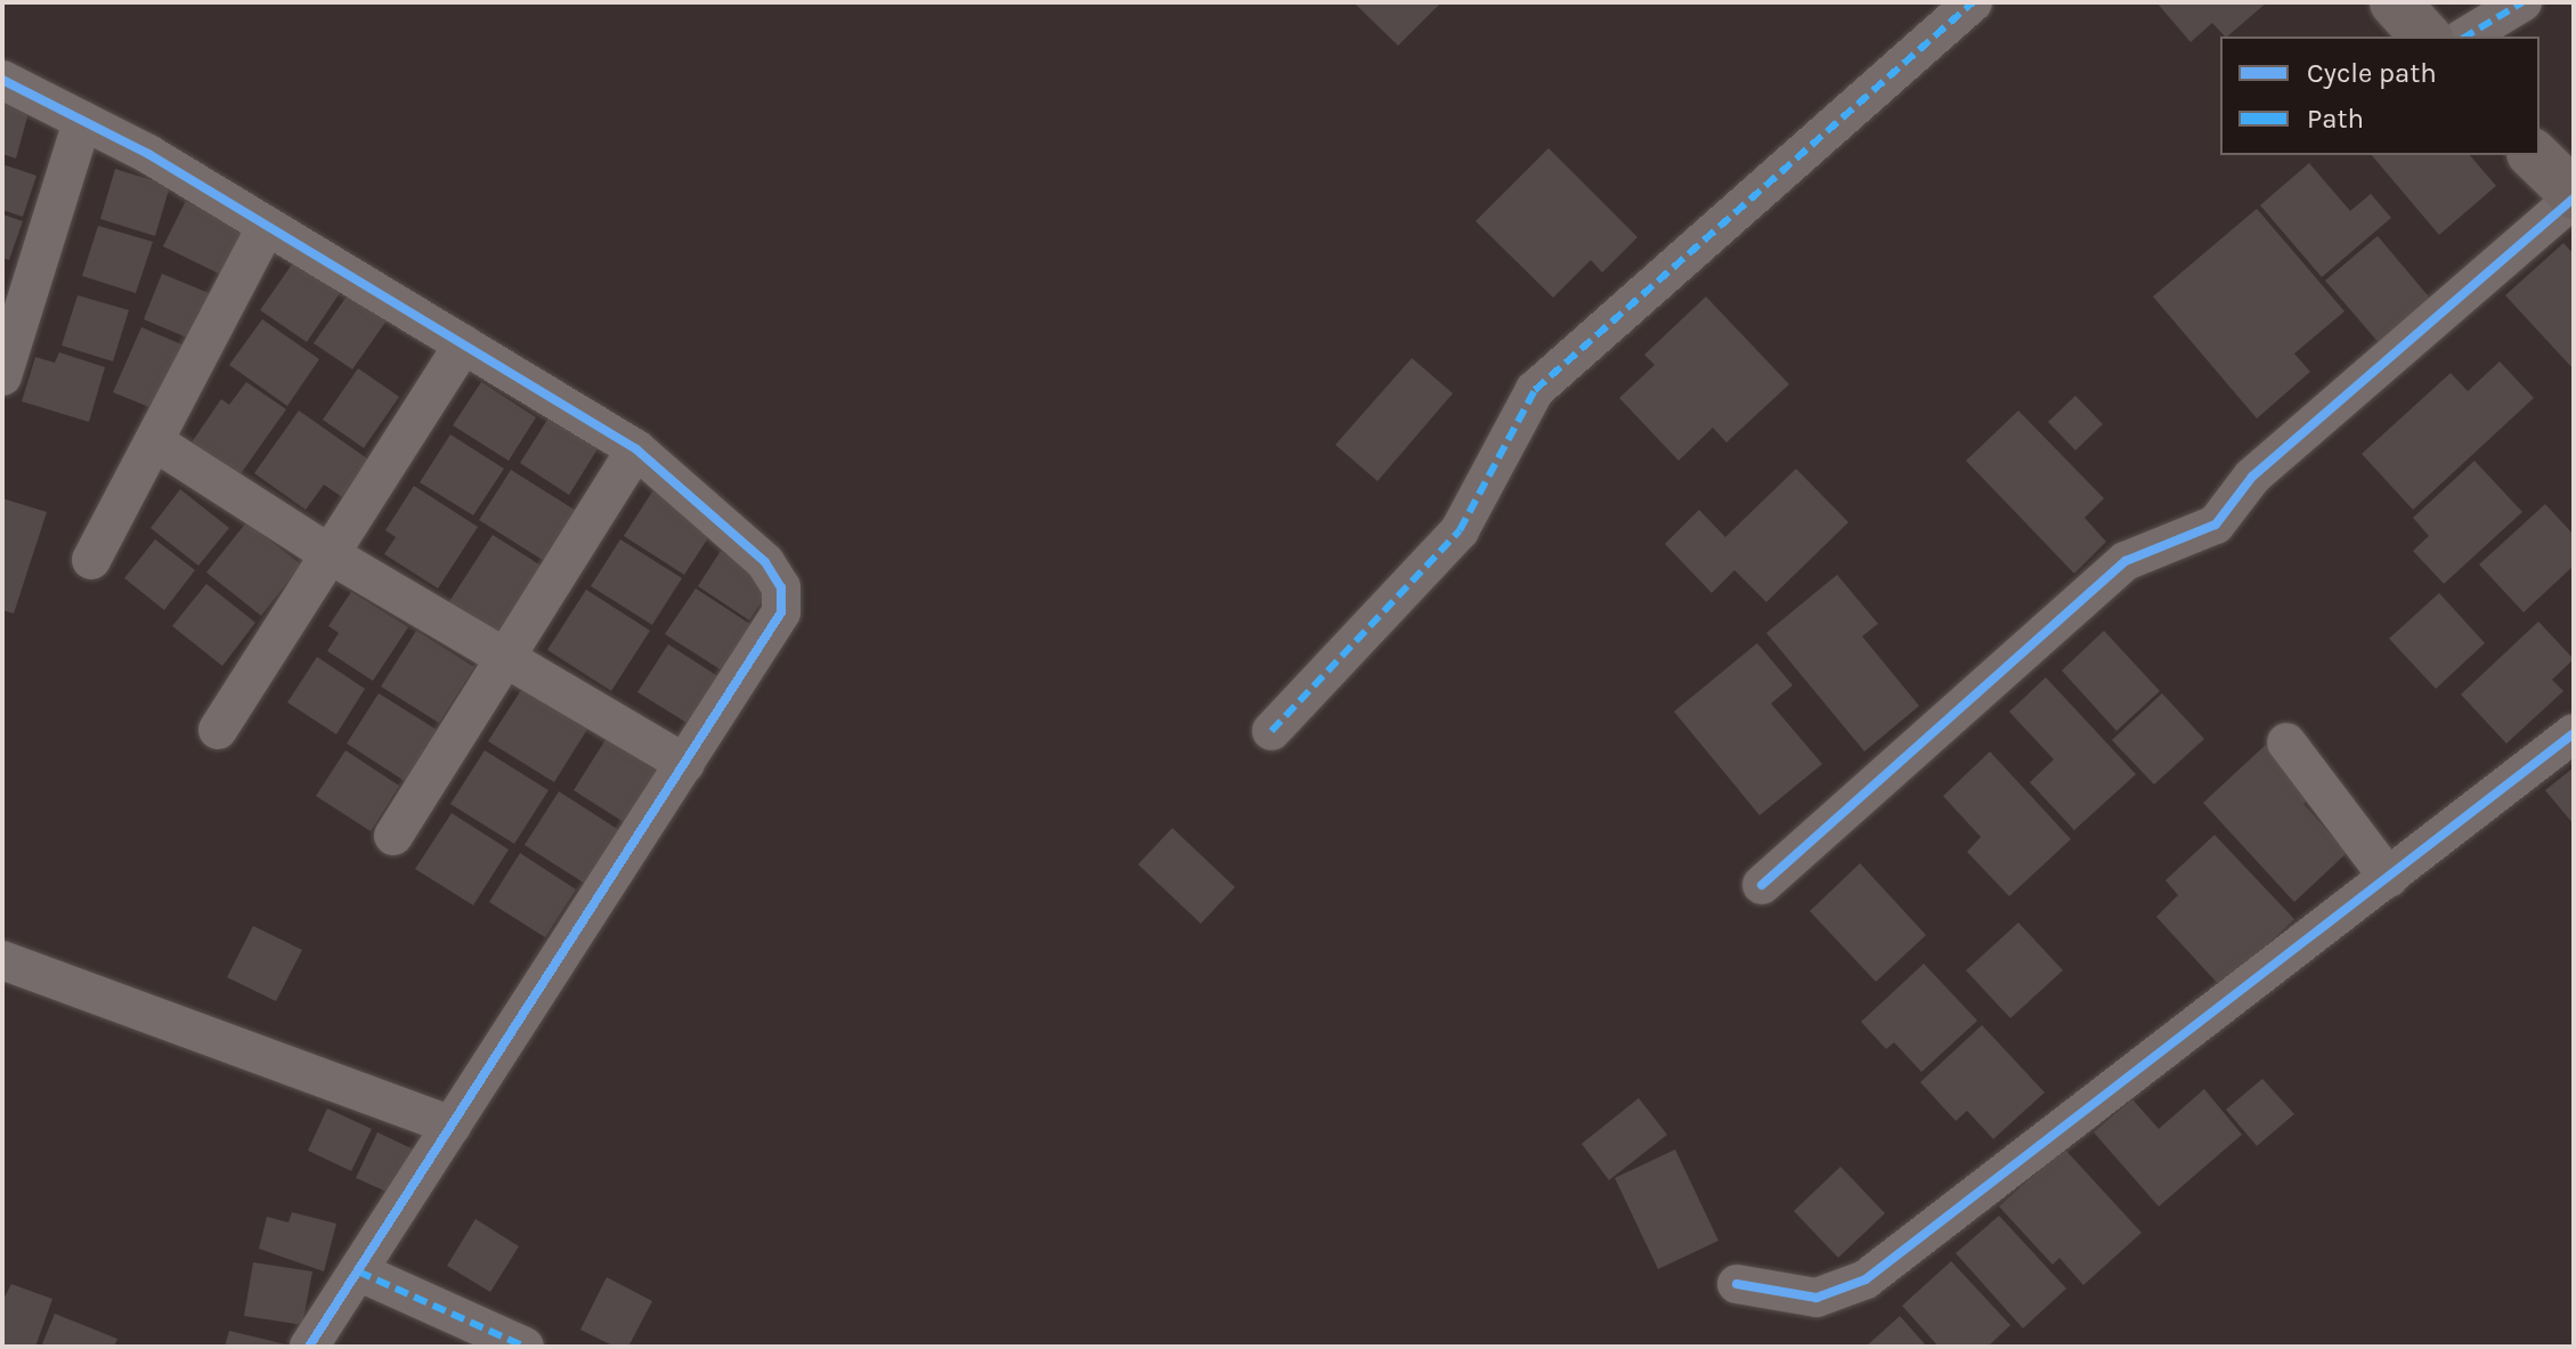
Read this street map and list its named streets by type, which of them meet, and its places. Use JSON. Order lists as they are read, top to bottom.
{
  "legend": ["Cycle path", "Path"]
}
